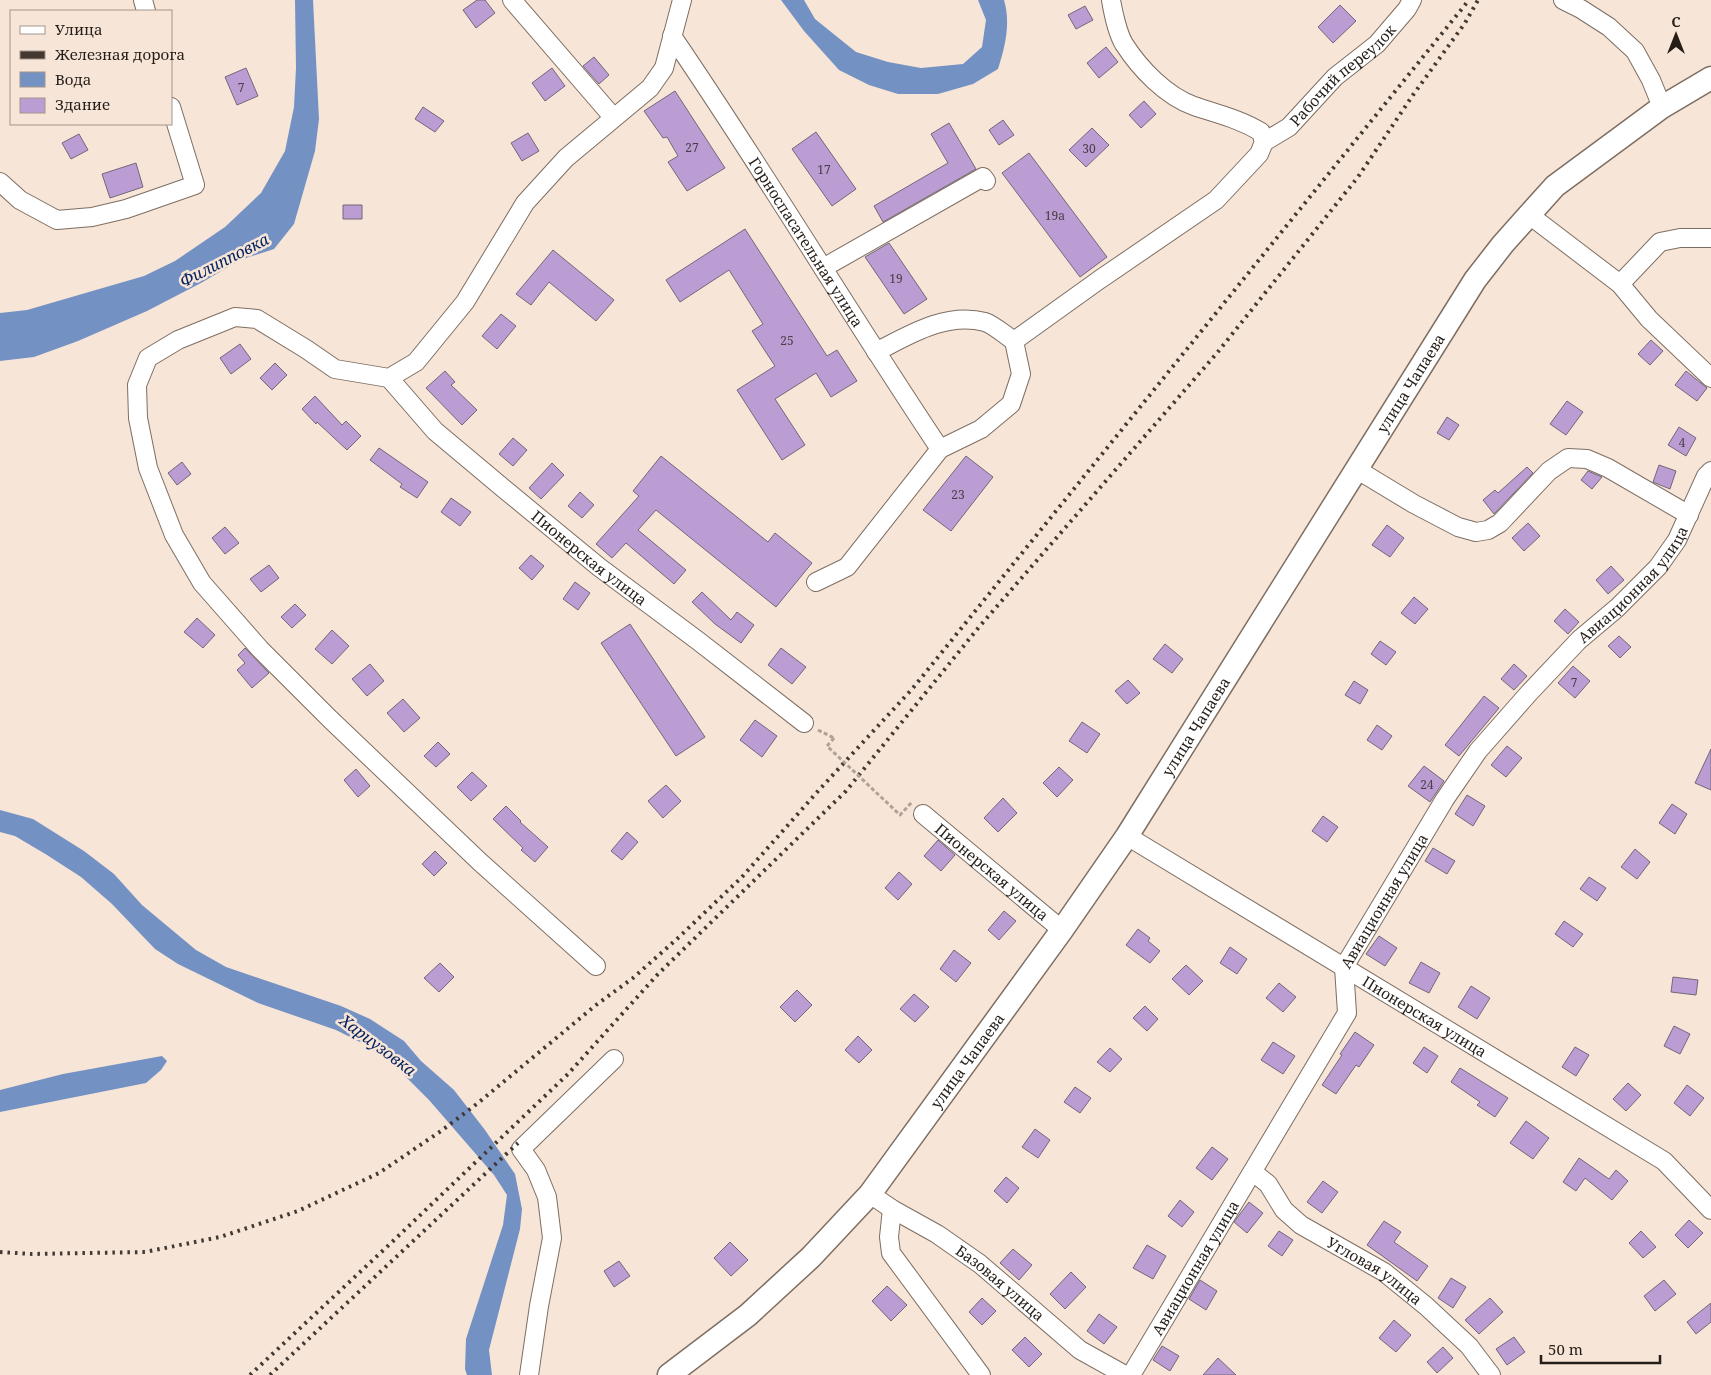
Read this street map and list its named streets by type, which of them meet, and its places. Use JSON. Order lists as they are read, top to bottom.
{
  "streets": {
    "street": [
      "Рабочий переулок",
      "Горноспасательная улица",
      "улица Чапаева",
      "Пионерская улица",
      "Авиационная улица",
      "Угловая улица",
      "Базовая улица"
    ]
  },
  "crossings": [
    ["улица Чапаева", "Пионерская улица"],
    ["улица Чапаева", "Базовая улица"],
    ["Пионерская улица", "Авиационная улица"],
    ["Авиационная улица", "Угловая улица"]
  ],
  "water": ["Филипповка", "Хариузовка"],
  "house_numbers": [
    "7",
    "27",
    "30",
    "17",
    "19а",
    "19",
    "25",
    "4",
    "23",
    "7",
    "24"
  ],
  "legend": [
    "Улица",
    "Железная дорога",
    "Вода",
    "Здание"
  ],
  "scale_bar": "50 m",
  "north": "top"
}
